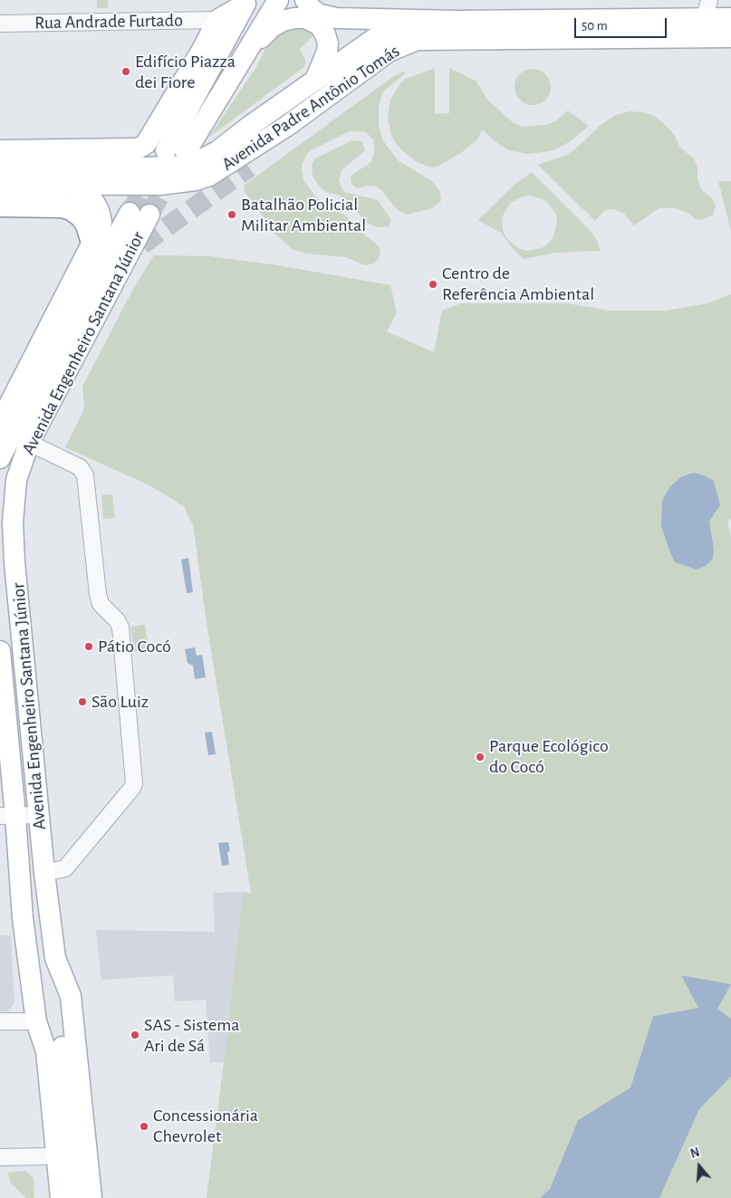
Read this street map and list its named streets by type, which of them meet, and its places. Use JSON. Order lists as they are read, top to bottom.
{
  "streets": {
    "main road": ["Avenida Padre Antônio Tomás", "Avenida Engenheiro Santana Júnior"],
    "street": ["Rua Andrade Furtado"]
  },
  "places": [
    "Edifício Piazza dei Fiore",
    "Batalhão Policial Militar Ambiental",
    "Centro de Referência Ambiental",
    "Pátio Cocó",
    "São Luiz",
    "Parque Ecológico do Cocó",
    "SAS - Sistema Ari de Sá",
    "Concessionária Chevrolet"
  ],
  "scale_bar": "50 m",
  "north": "top"
}
